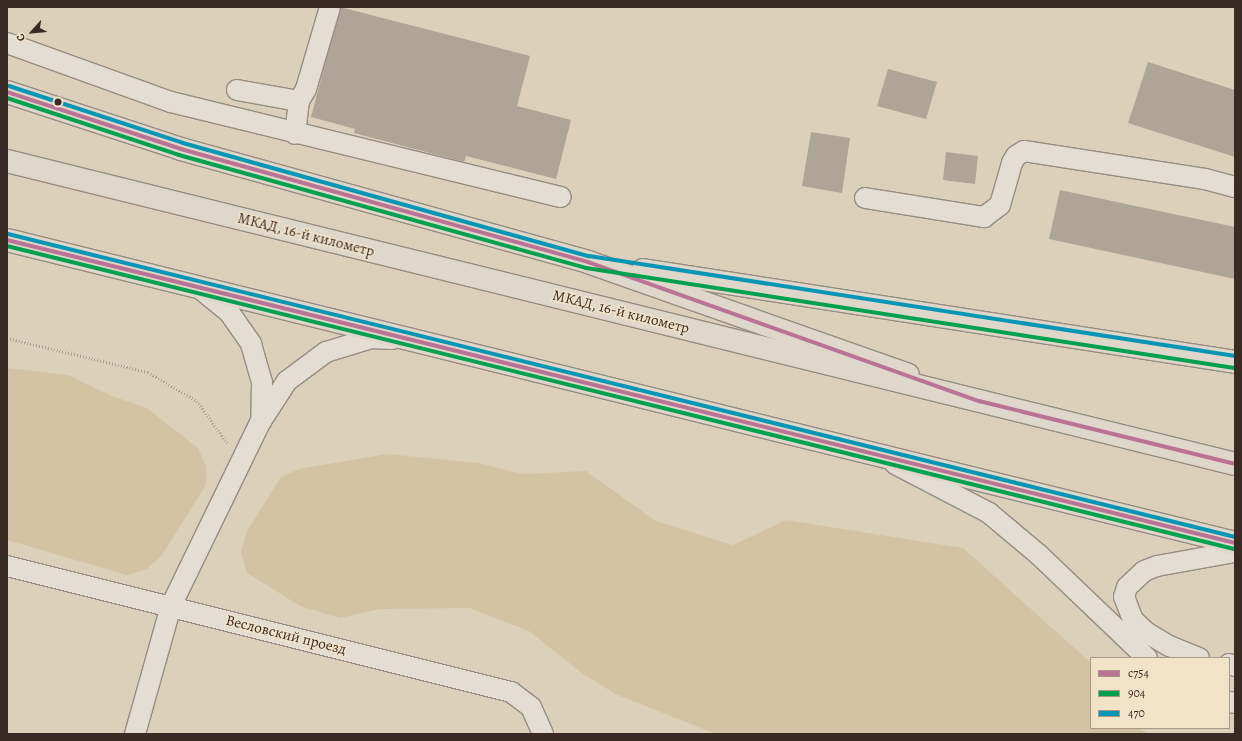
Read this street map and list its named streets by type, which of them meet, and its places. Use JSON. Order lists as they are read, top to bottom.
{
  "streets": {
    "main road": ["МКАД, 16-й километр"],
    "street": ["Весловский проезд"]
  },
  "lines": ["transit line 470", "transit line с754", "transit line 904"],
  "legend": ["с754", "904", "470"],
  "north": "bottom left"
}
